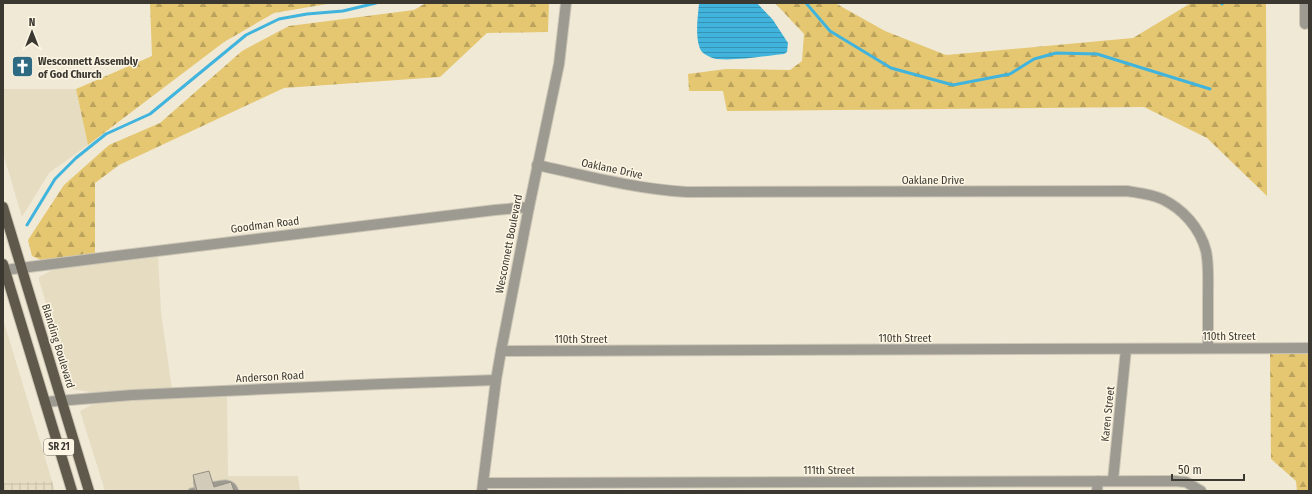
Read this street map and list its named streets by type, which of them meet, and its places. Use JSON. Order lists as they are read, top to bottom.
{
  "streets": {
    "main road": ["Blanding Boulevard", "SR 21"],
    "street": [
      "Oaklane Drive",
      "Goodman Road",
      "Wesconnett Boulevard",
      "110th Street",
      "Anderson Road",
      "Karen Street",
      "111th Street"
    ]
  },
  "crossings": [
    ["Oaklane Drive", "Wesconnett Boulevard"],
    ["Oaklane Drive", "110th Street"],
    ["Goodman Road", "Wesconnett Boulevard"],
    ["Goodman Road", "Blanding Boulevard"],
    ["Goodman Road", "SR 21"],
    ["Wesconnett Boulevard", "110th Street"],
    ["Wesconnett Boulevard", "Anderson Road"],
    ["Wesconnett Boulevard", "111th Street"],
    ["110th Street", "Karen Street"],
    ["Blanding Boulevard", "Anderson Road"],
    ["Anderson Road", "SR 21"],
    ["Karen Street", "111th Street"]
  ],
  "places": {
    "church": ["Wesconnett Assembly of God Church"]
  },
  "scale_bar": "50 m",
  "north": "top"
}
